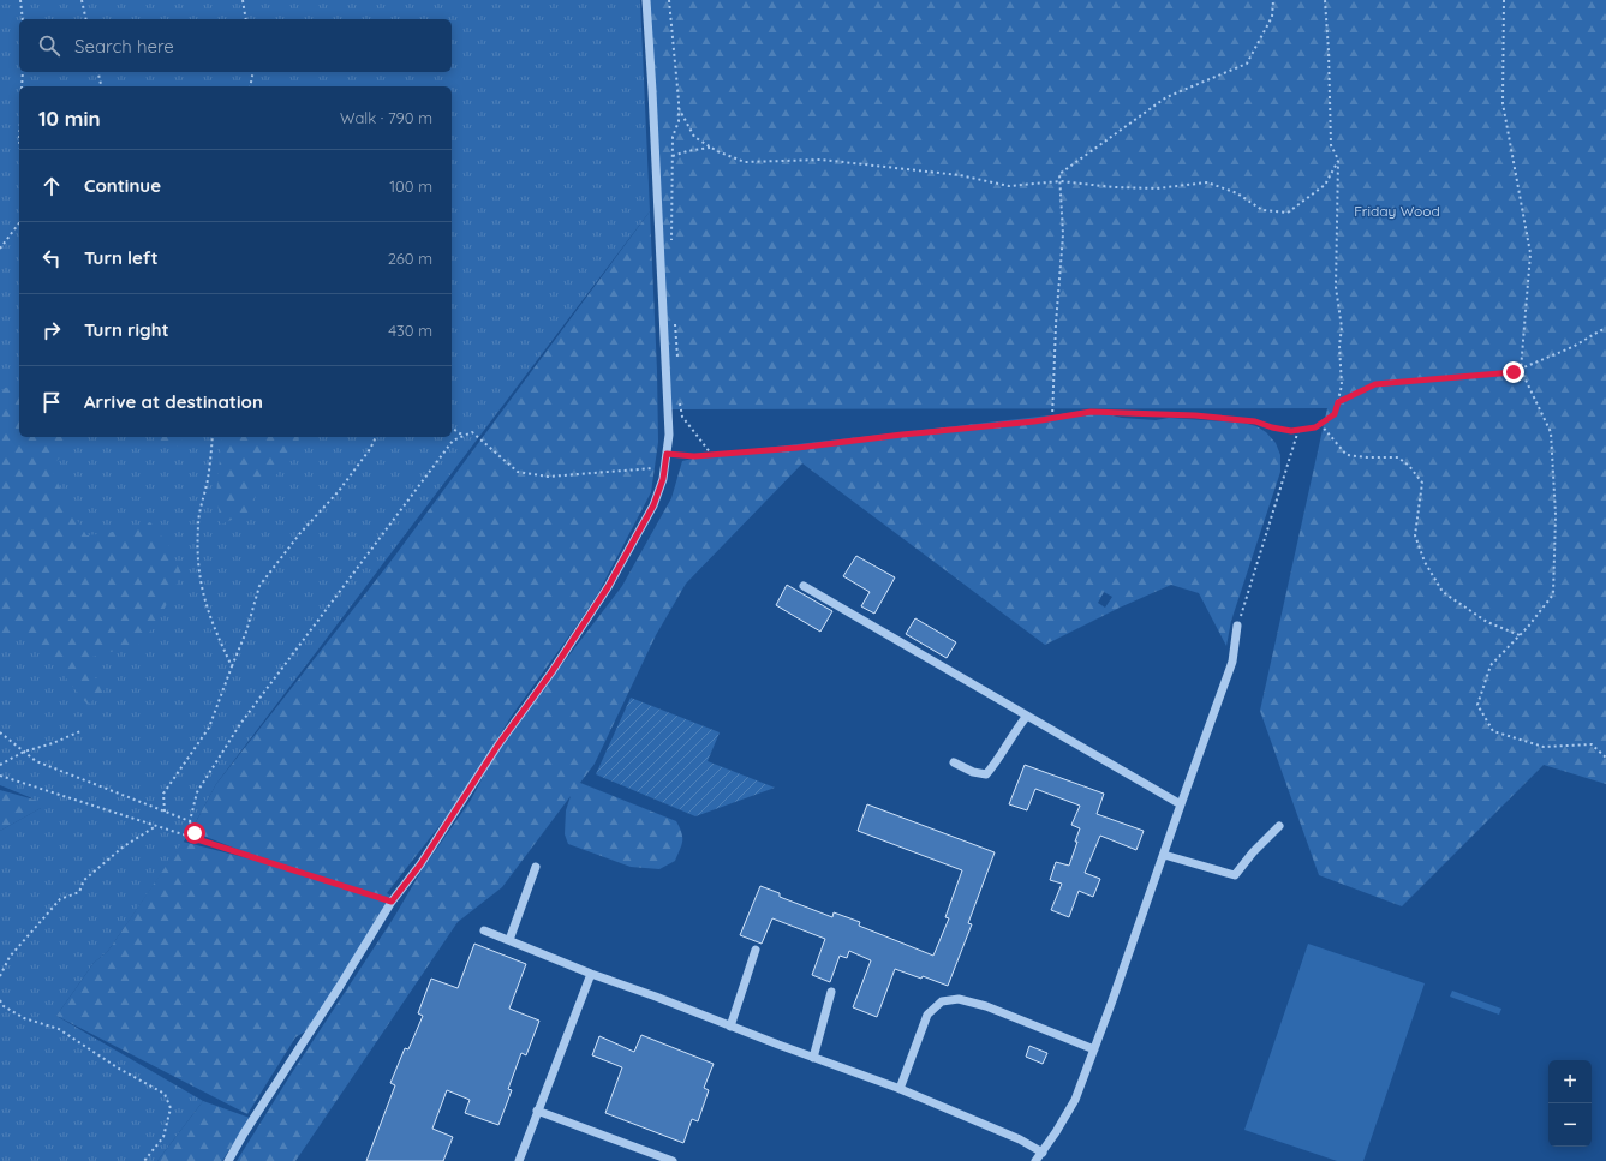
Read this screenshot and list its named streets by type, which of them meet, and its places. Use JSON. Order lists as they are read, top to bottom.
{
  "parks": ["Friday Wood"],
  "page": {
    "search": "Search here",
    "heading": ["10 min", "Walk · 790 m"],
    "list": [
      ["Continue", "100 m"],
      ["Turn left", "260 m"],
      ["Turn right", "430 m"],
      "Arrive at destination"
    ],
    "map_buttons": ["+", "−"]
  }
}
